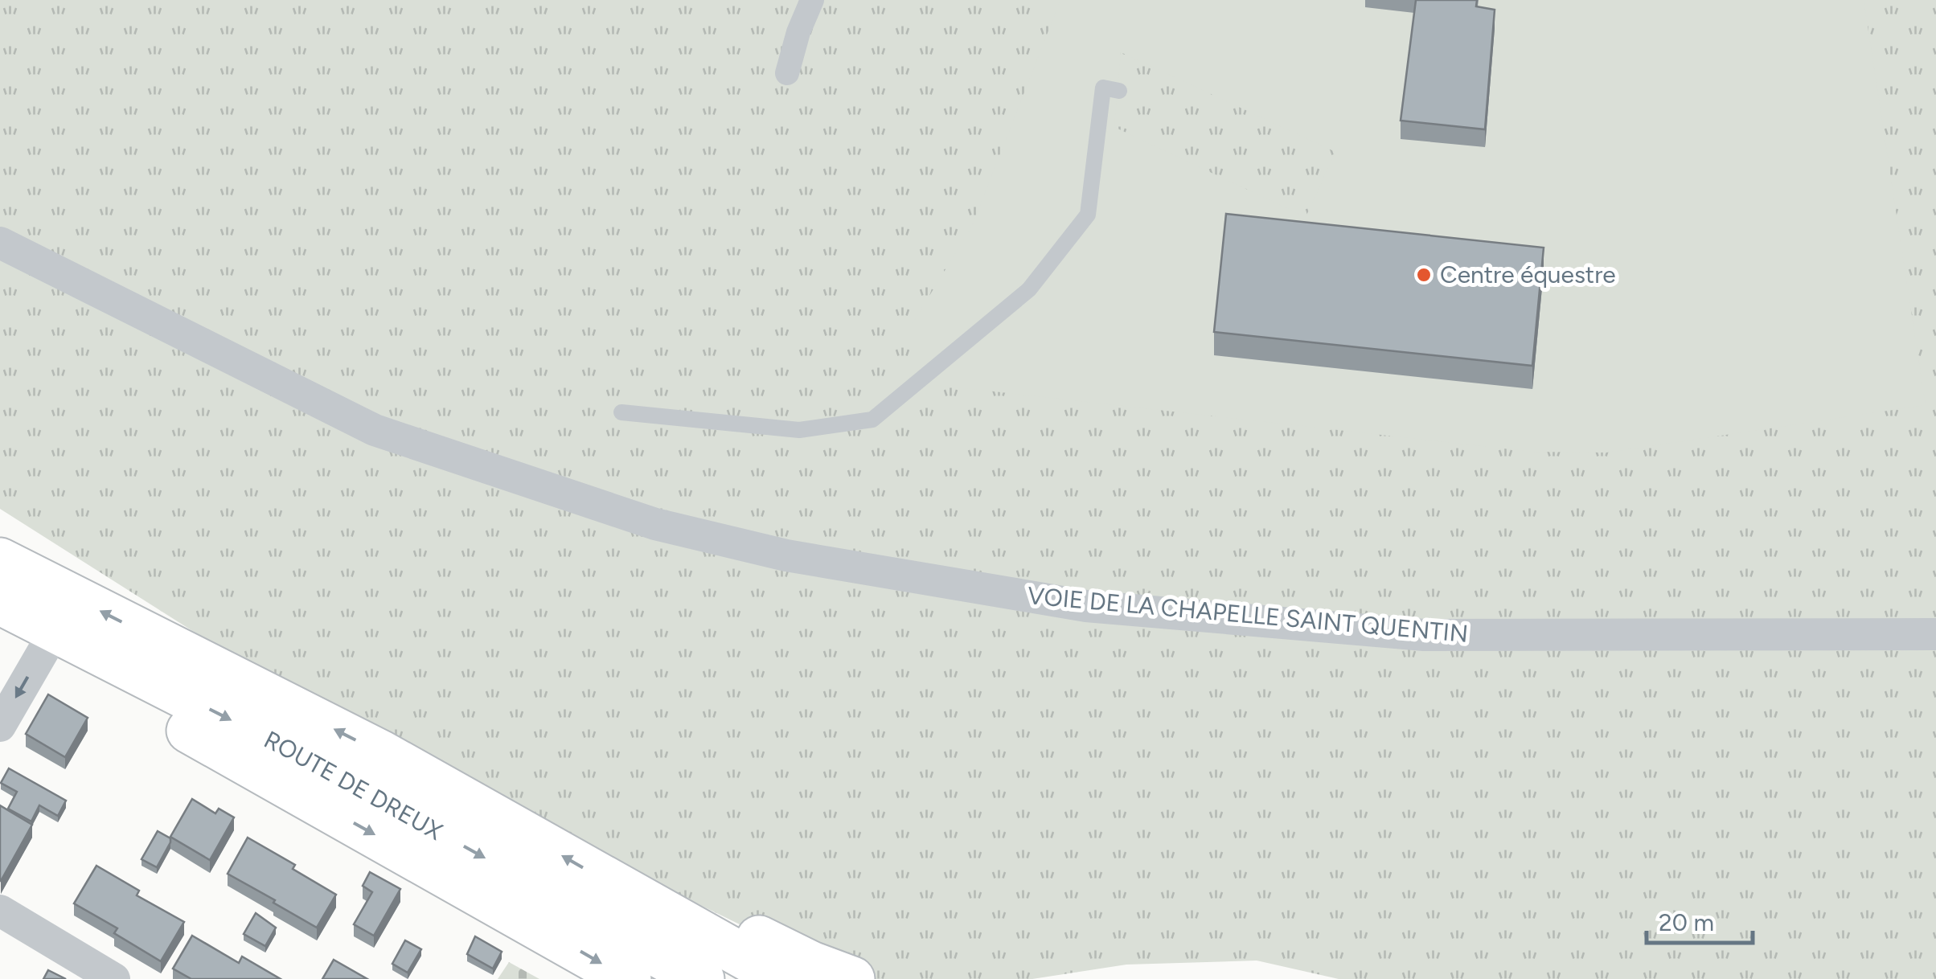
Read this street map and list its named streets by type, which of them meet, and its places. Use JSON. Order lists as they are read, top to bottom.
{
  "streets": {
    "main road": ["ROUTE DE DREUX"],
    "street": ["VOIE DE LA CHAPELLE SAINT QUENTIN"]
  },
  "places": ["Centre équestre"],
  "scale_bar": "20 m"
}
